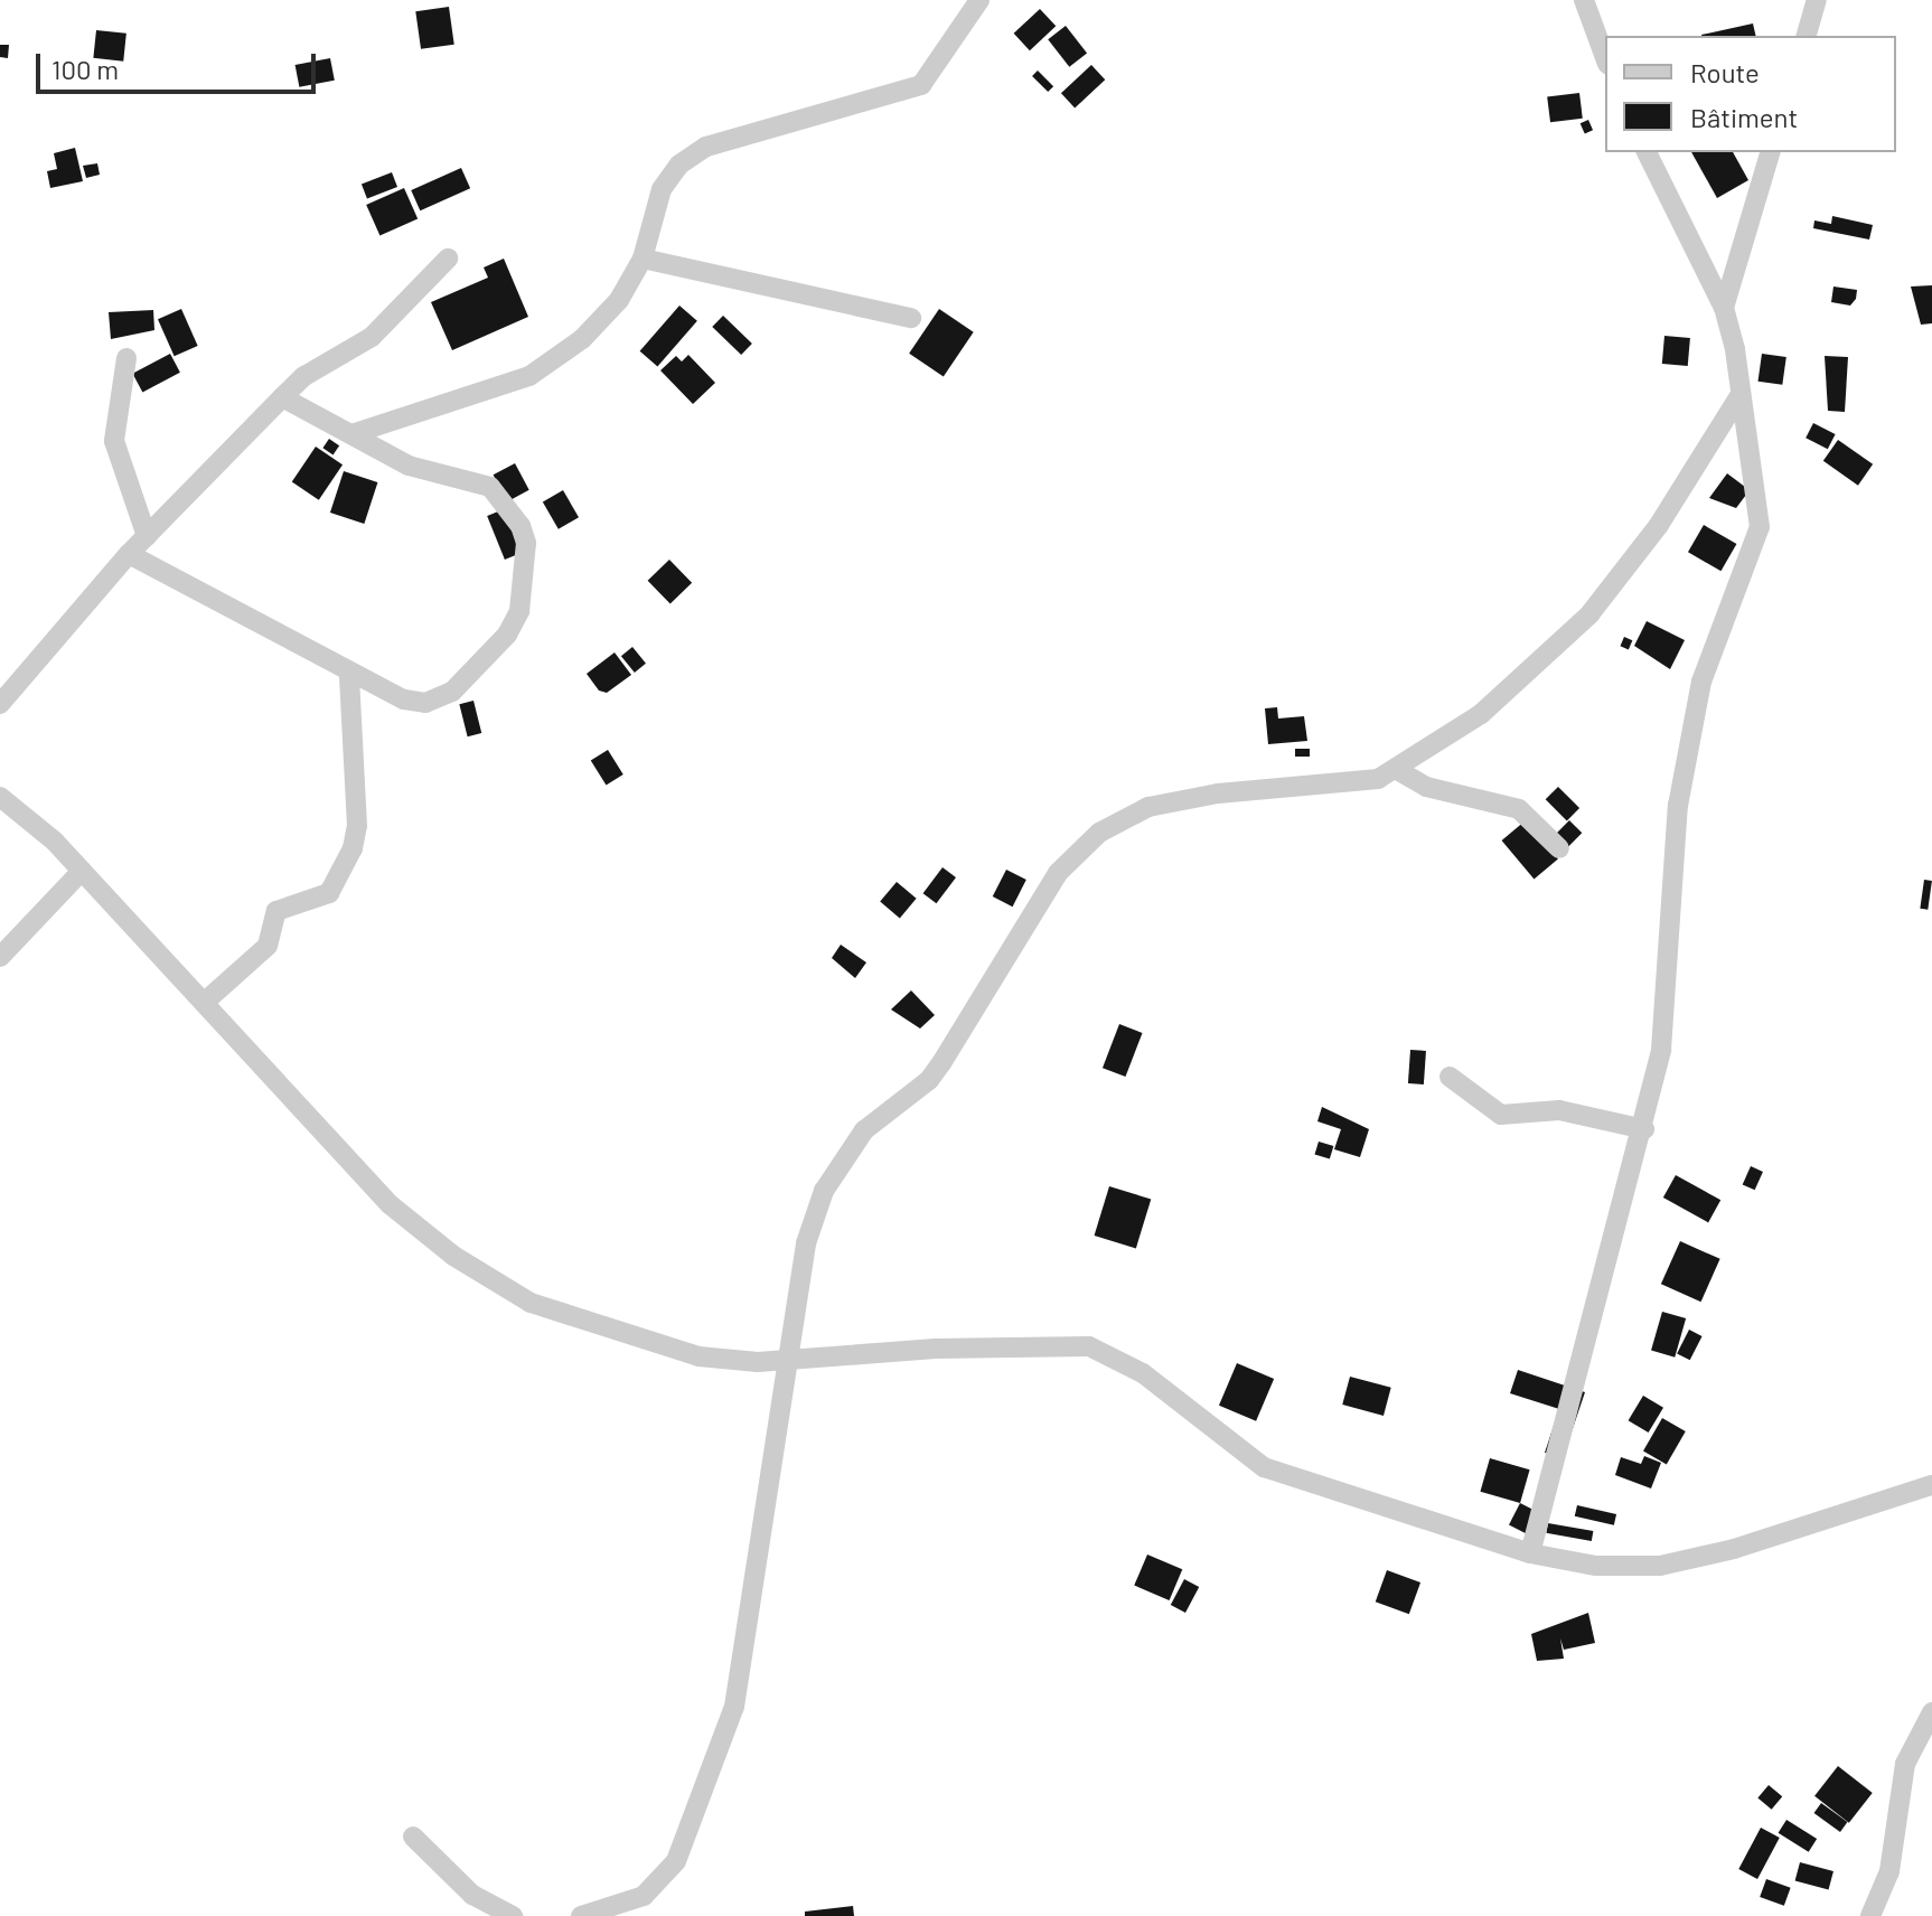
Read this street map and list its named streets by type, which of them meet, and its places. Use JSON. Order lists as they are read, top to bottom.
{
  "legend": ["Route", "Bâtiment"],
  "scale_bar": "100 m"
}
